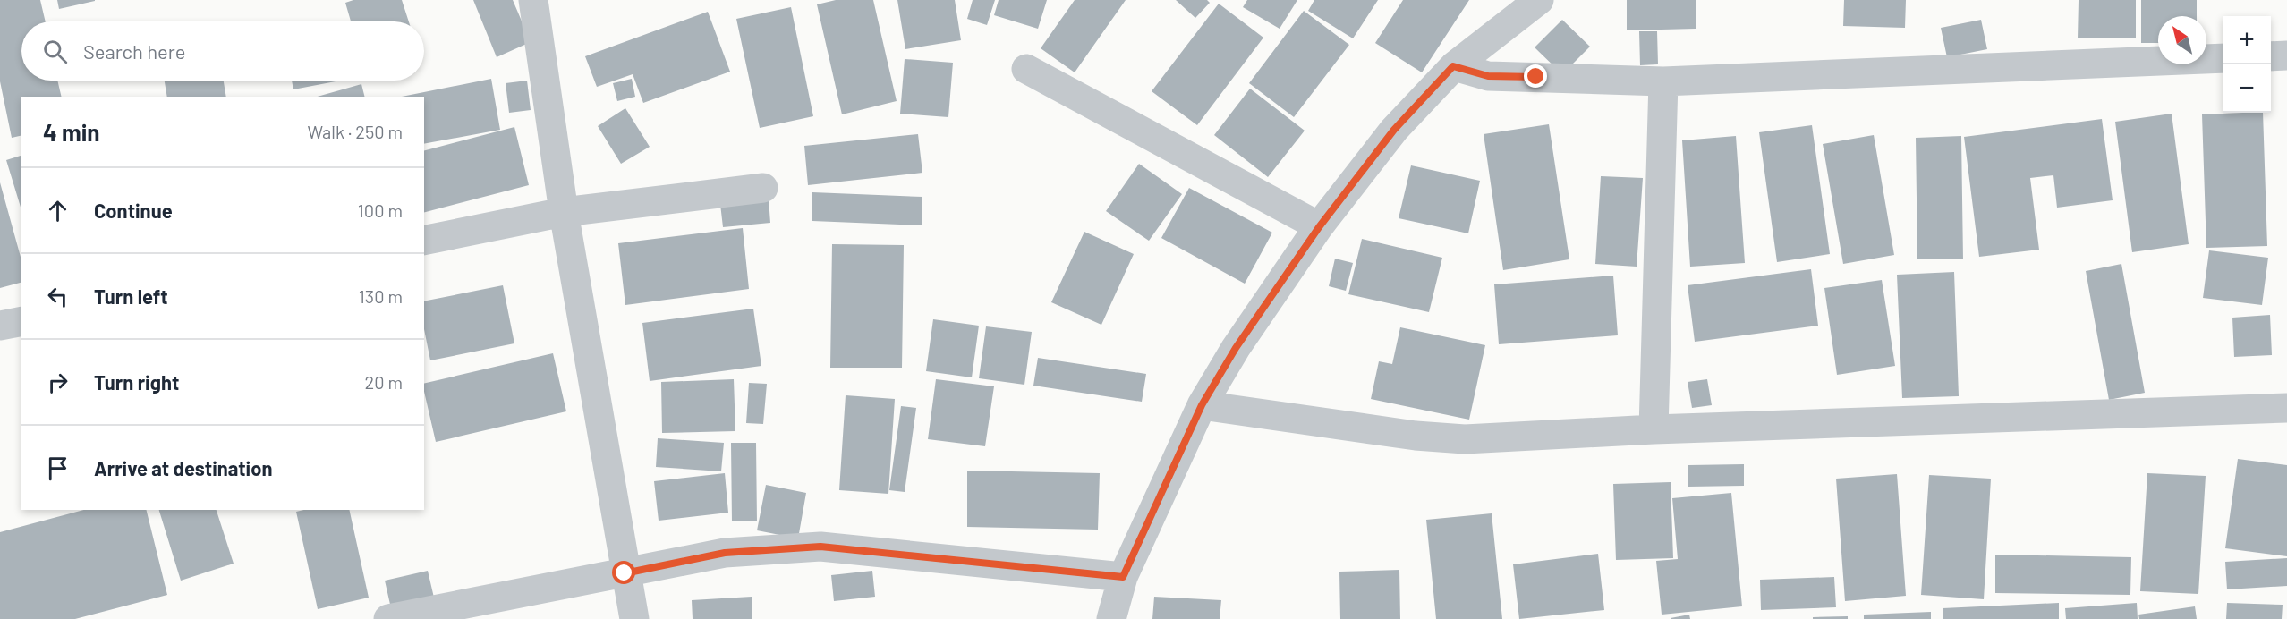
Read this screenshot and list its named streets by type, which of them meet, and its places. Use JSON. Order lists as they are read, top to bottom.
{
  "north": "top left",
  "page": {
    "map_buttons": ["+", "−"],
    "search": "Search here",
    "heading": ["4 min", "Walk · 250 m"],
    "list": [
      ["Continue", "100 m"],
      ["Turn left", "130 m"],
      ["Turn right", "20 m"],
      "Arrive at destination"
    ]
  }
}
